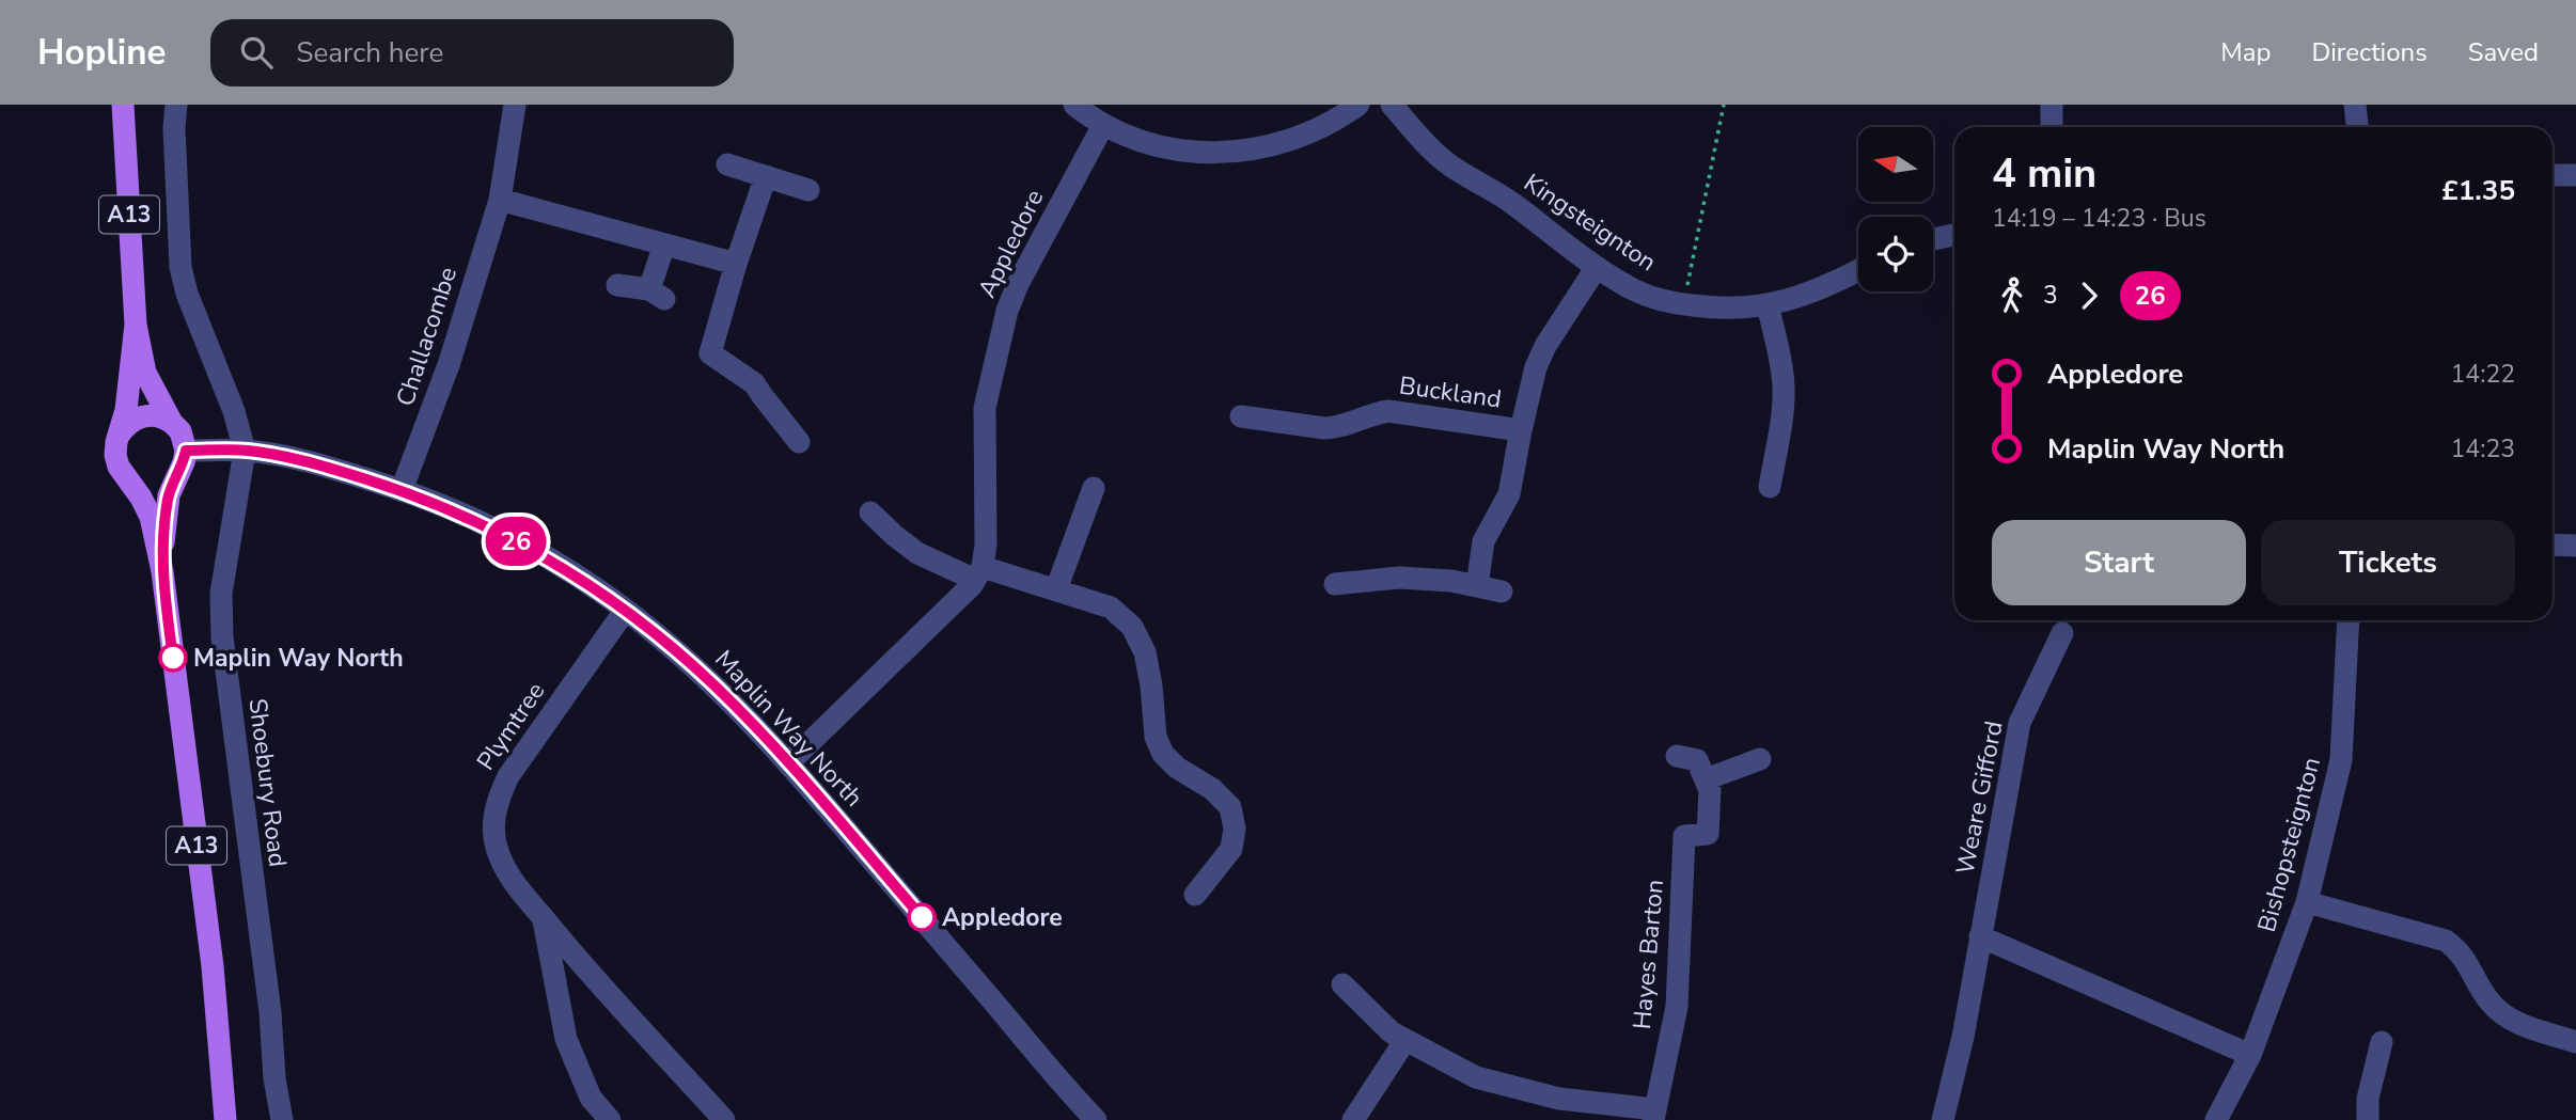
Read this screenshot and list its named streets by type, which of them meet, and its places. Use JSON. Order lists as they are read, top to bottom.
{
  "streets": {
    "main road": ["A13"],
    "street": [
      "Kingsteignton",
      "Appledore",
      "Challacombe",
      "Buckland",
      "Plymtree",
      "Maplin Way North",
      "Shoebury Road",
      "Weare Gifford",
      "Bishopsteignton",
      "Hayes Barton"
    ]
  },
  "crossings": [
    ["A13", "Maplin Way North"],
    ["Kingsteignton", "Buckland"],
    ["Challacombe", "Maplin Way North"],
    ["Plymtree", "Maplin Way North"],
    ["Maplin Way North", "Shoebury Road"]
  ],
  "places": ["Maplin Way North", "Appledore"],
  "lines": ["bus line 26"],
  "north": "left",
  "page": {
    "header": "Hopline",
    "search": "Search here",
    "nav": ["Map", "Directions", "Saved"],
    "on_map": "26",
    "heading": ["4 min", "14:19 – 14:23 · Bus", "£1.35"],
    "legs": ["3", "26"],
    "list": [
      {
        "name": "Appledore",
        "value": "14:22"
      },
      {
        "name": "Maplin Way North",
        "value": "14:23"
      }
    ],
    "buttons": ["Start", "Tickets"]
  }
}
